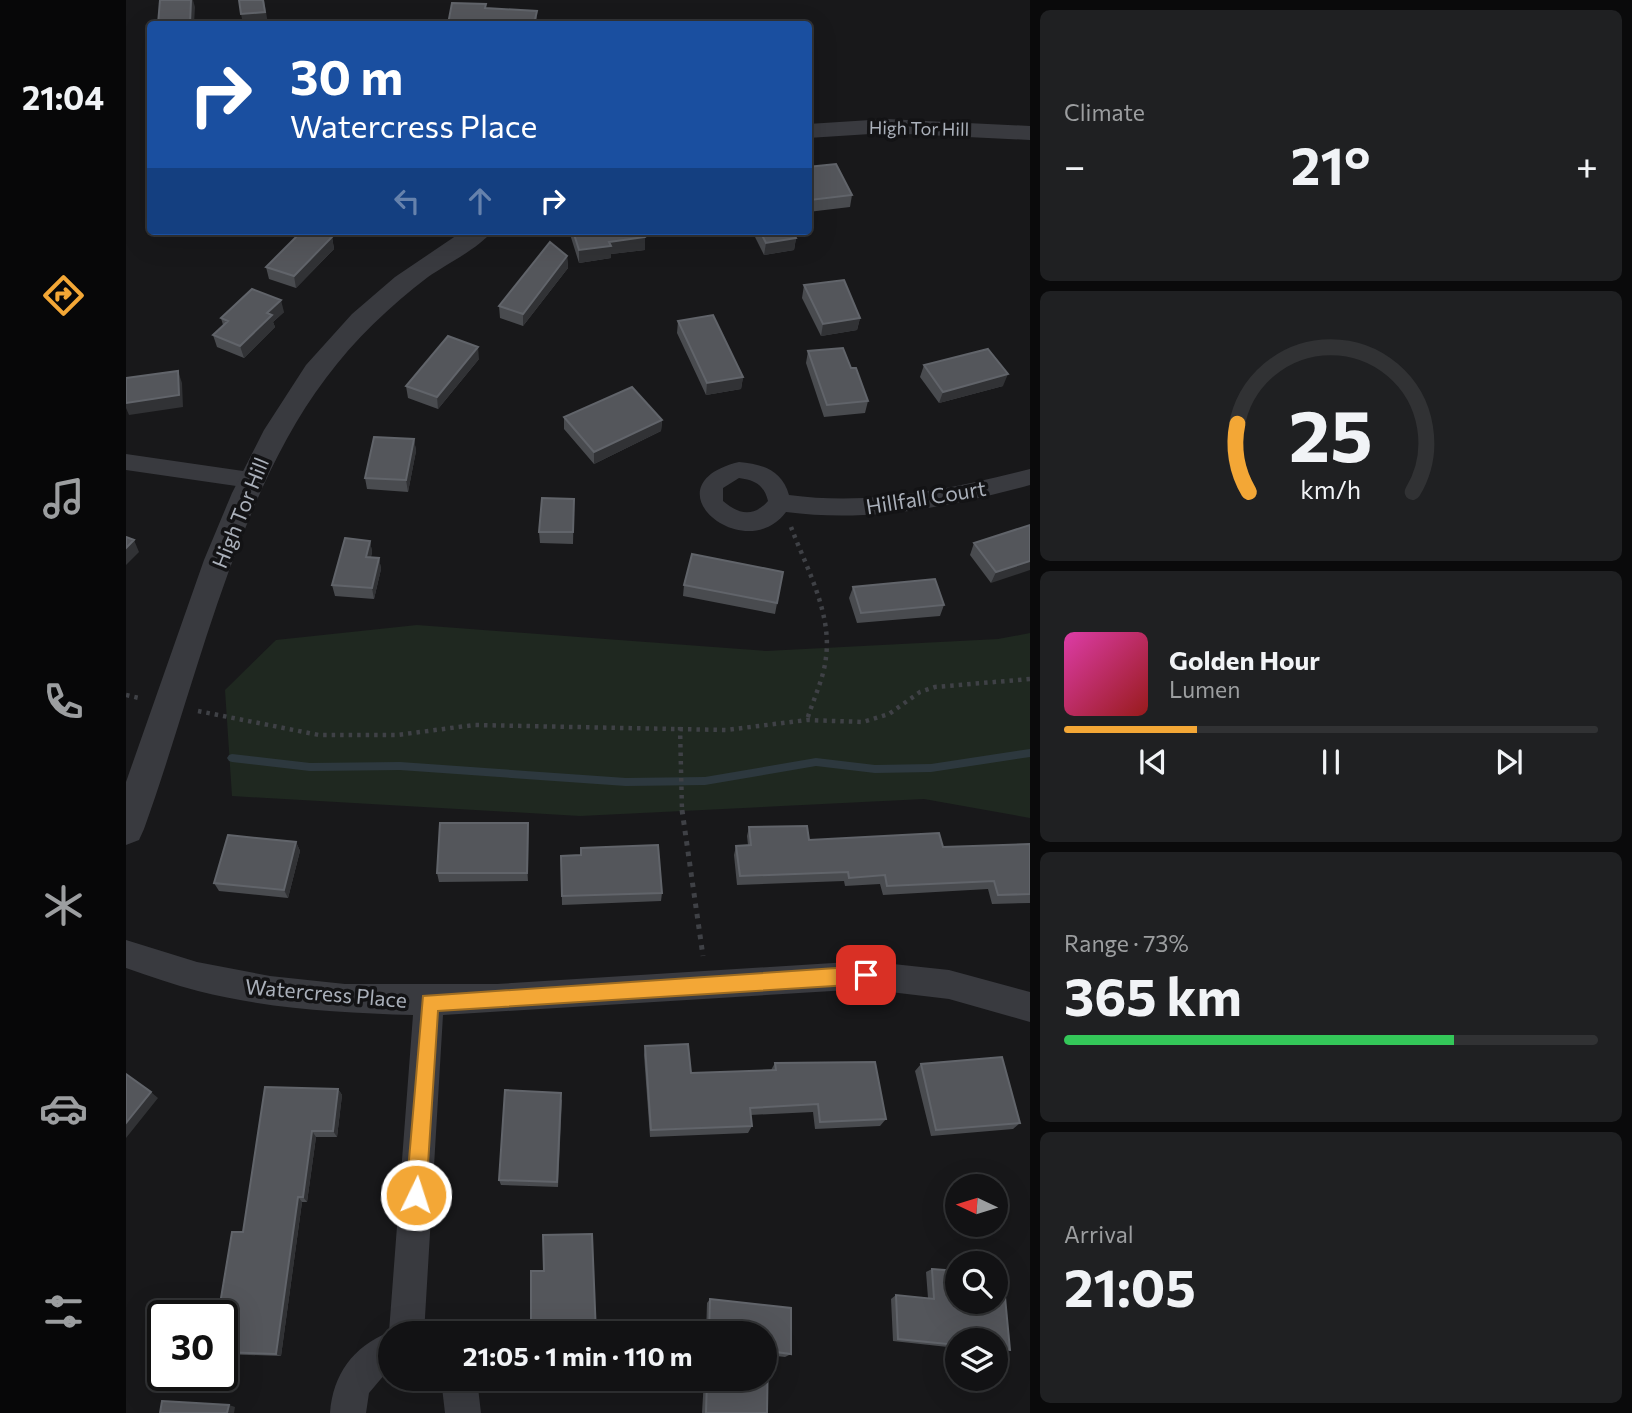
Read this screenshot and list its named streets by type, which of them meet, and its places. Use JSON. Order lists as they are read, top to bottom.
{
  "streets": {
    "street": ["High Tor Hill", "Hillfall Court", "Watercress Place"]
  },
  "north": "left",
  "page": {
    "tabs": "21:04",
    "tile": [
      "Climate",
      ["Range · 73%", "365 km"],
      ["Arrival", "21:05"]
    ],
    "turn": ["30 m", "Watercress Place"],
    "heat": ["−", "21°", "+"],
    "song": ["Golden Hour", "Lumen"],
    "limit": "30",
    "trip": "21:05 · 1 min · 110 m",
    "gauge": ["25", "km/h"]
  }
}
